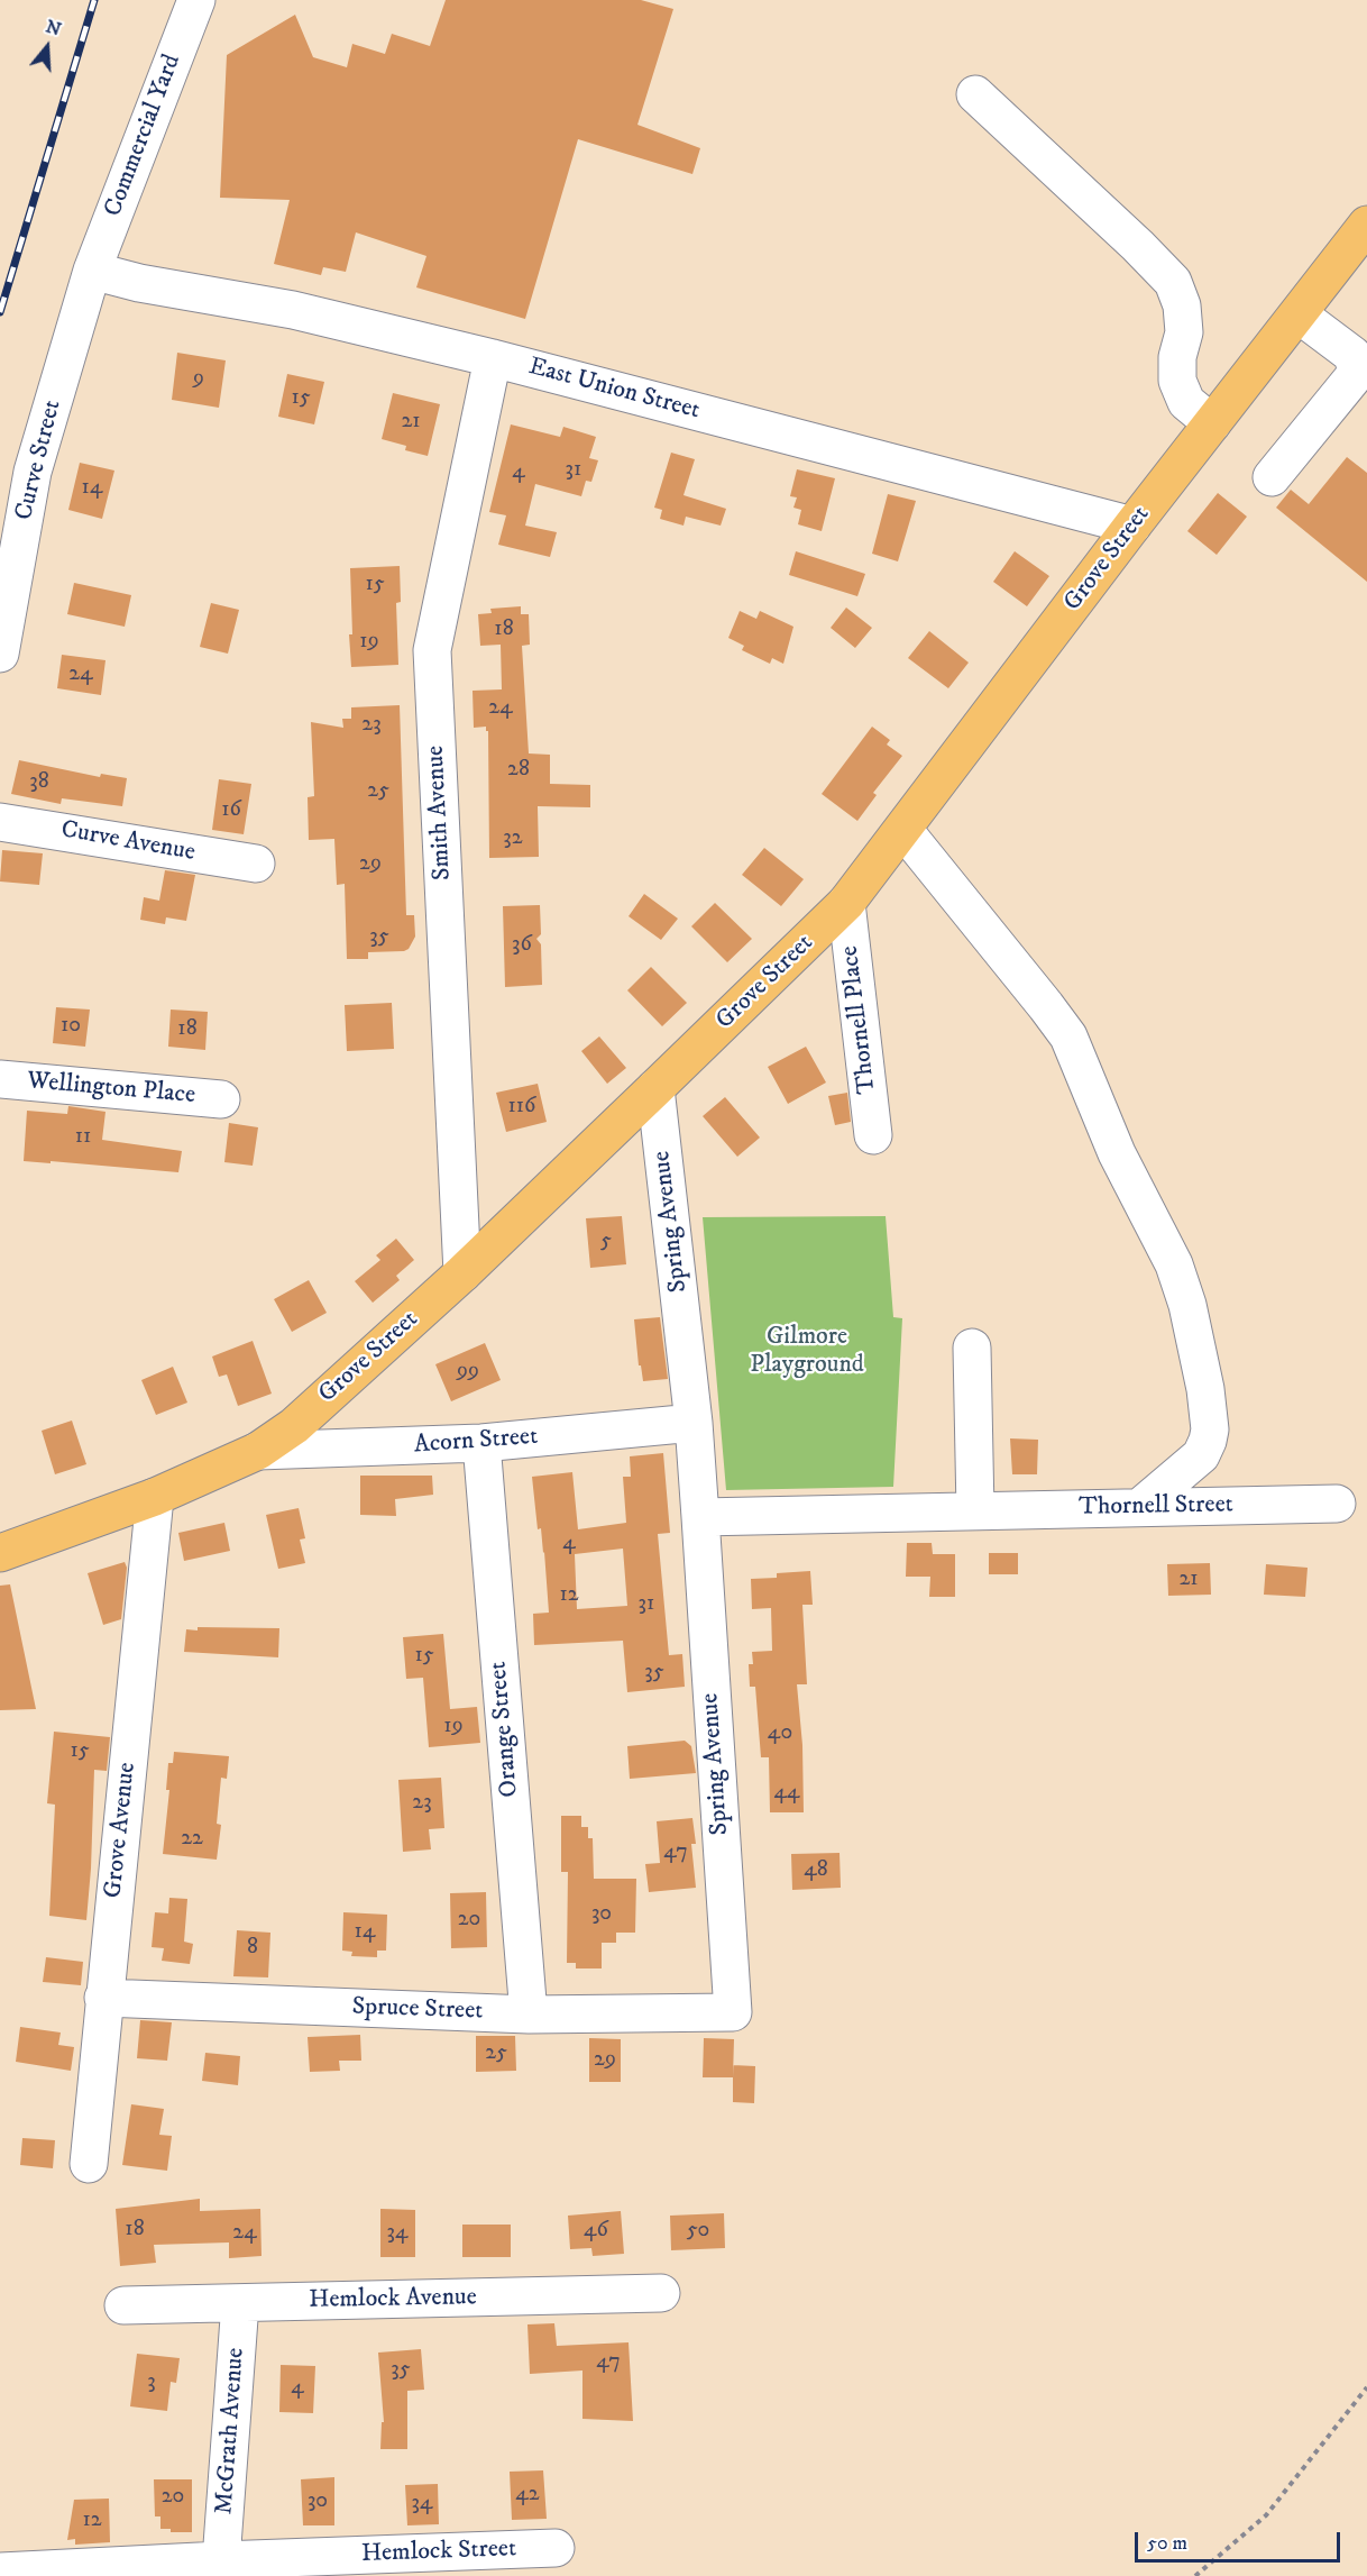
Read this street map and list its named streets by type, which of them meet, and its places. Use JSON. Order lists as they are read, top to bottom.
{
  "streets": {
    "main road": ["Grove Street"],
    "street": [
      "Commercial Yard",
      "East Union Street",
      "Curve Street",
      "Smith Avenue",
      "Curve Avenue",
      "Thornell Place",
      "Wellington Place",
      "Spring Avenue",
      "Acorn Street",
      "Thornell Street",
      "Orange Street",
      "Grove Avenue",
      "Spruce Street",
      "Hemlock Avenue",
      "McGrath Avenue",
      "Hemlock Street"
    ]
  },
  "crossings": [
    ["Commercial Yard", "East Union Street"],
    ["Commercial Yard", "Curve Street"],
    ["East Union Street", "Curve Street"],
    ["East Union Street", "Grove Street"],
    ["East Union Street", "Smith Avenue"],
    ["Grove Street", "Smith Avenue"],
    ["Grove Street", "Thornell Place"],
    ["Grove Street", "Spring Avenue"],
    ["Grove Street", "Acorn Street"],
    ["Grove Street", "Grove Avenue"],
    ["Spring Avenue", "Acorn Street"],
    ["Spring Avenue", "Spruce Street"],
    ["Acorn Street", "Orange Street"],
    ["Orange Street", "Spruce Street"],
    ["Grove Avenue", "Spruce Street"],
    ["Hemlock Avenue", "McGrath Avenue"],
    ["McGrath Avenue", "Hemlock Street"]
  ],
  "parks": ["Gilmore Playground"],
  "house_numbers": [
    "9",
    "15",
    "21",
    "31",
    "4",
    "14",
    "15",
    "18",
    "19",
    "24",
    "24",
    "23",
    "28",
    "38",
    "25",
    "16",
    "32",
    "29",
    "35",
    "36",
    "10",
    "18",
    "116",
    "11",
    "5",
    "99",
    "4",
    "21",
    "12",
    "31",
    "15",
    "35",
    "19",
    "40",
    "15",
    "44",
    "23",
    "22",
    "47",
    "48",
    "30",
    "20",
    "14",
    "8",
    "25",
    "29",
    "18",
    "46",
    "50",
    "24",
    "34",
    "47",
    "35",
    "3",
    "4",
    "42",
    "20",
    "30",
    "34",
    "12"
  ],
  "scale_bar": "50 m",
  "north": "top"
}
